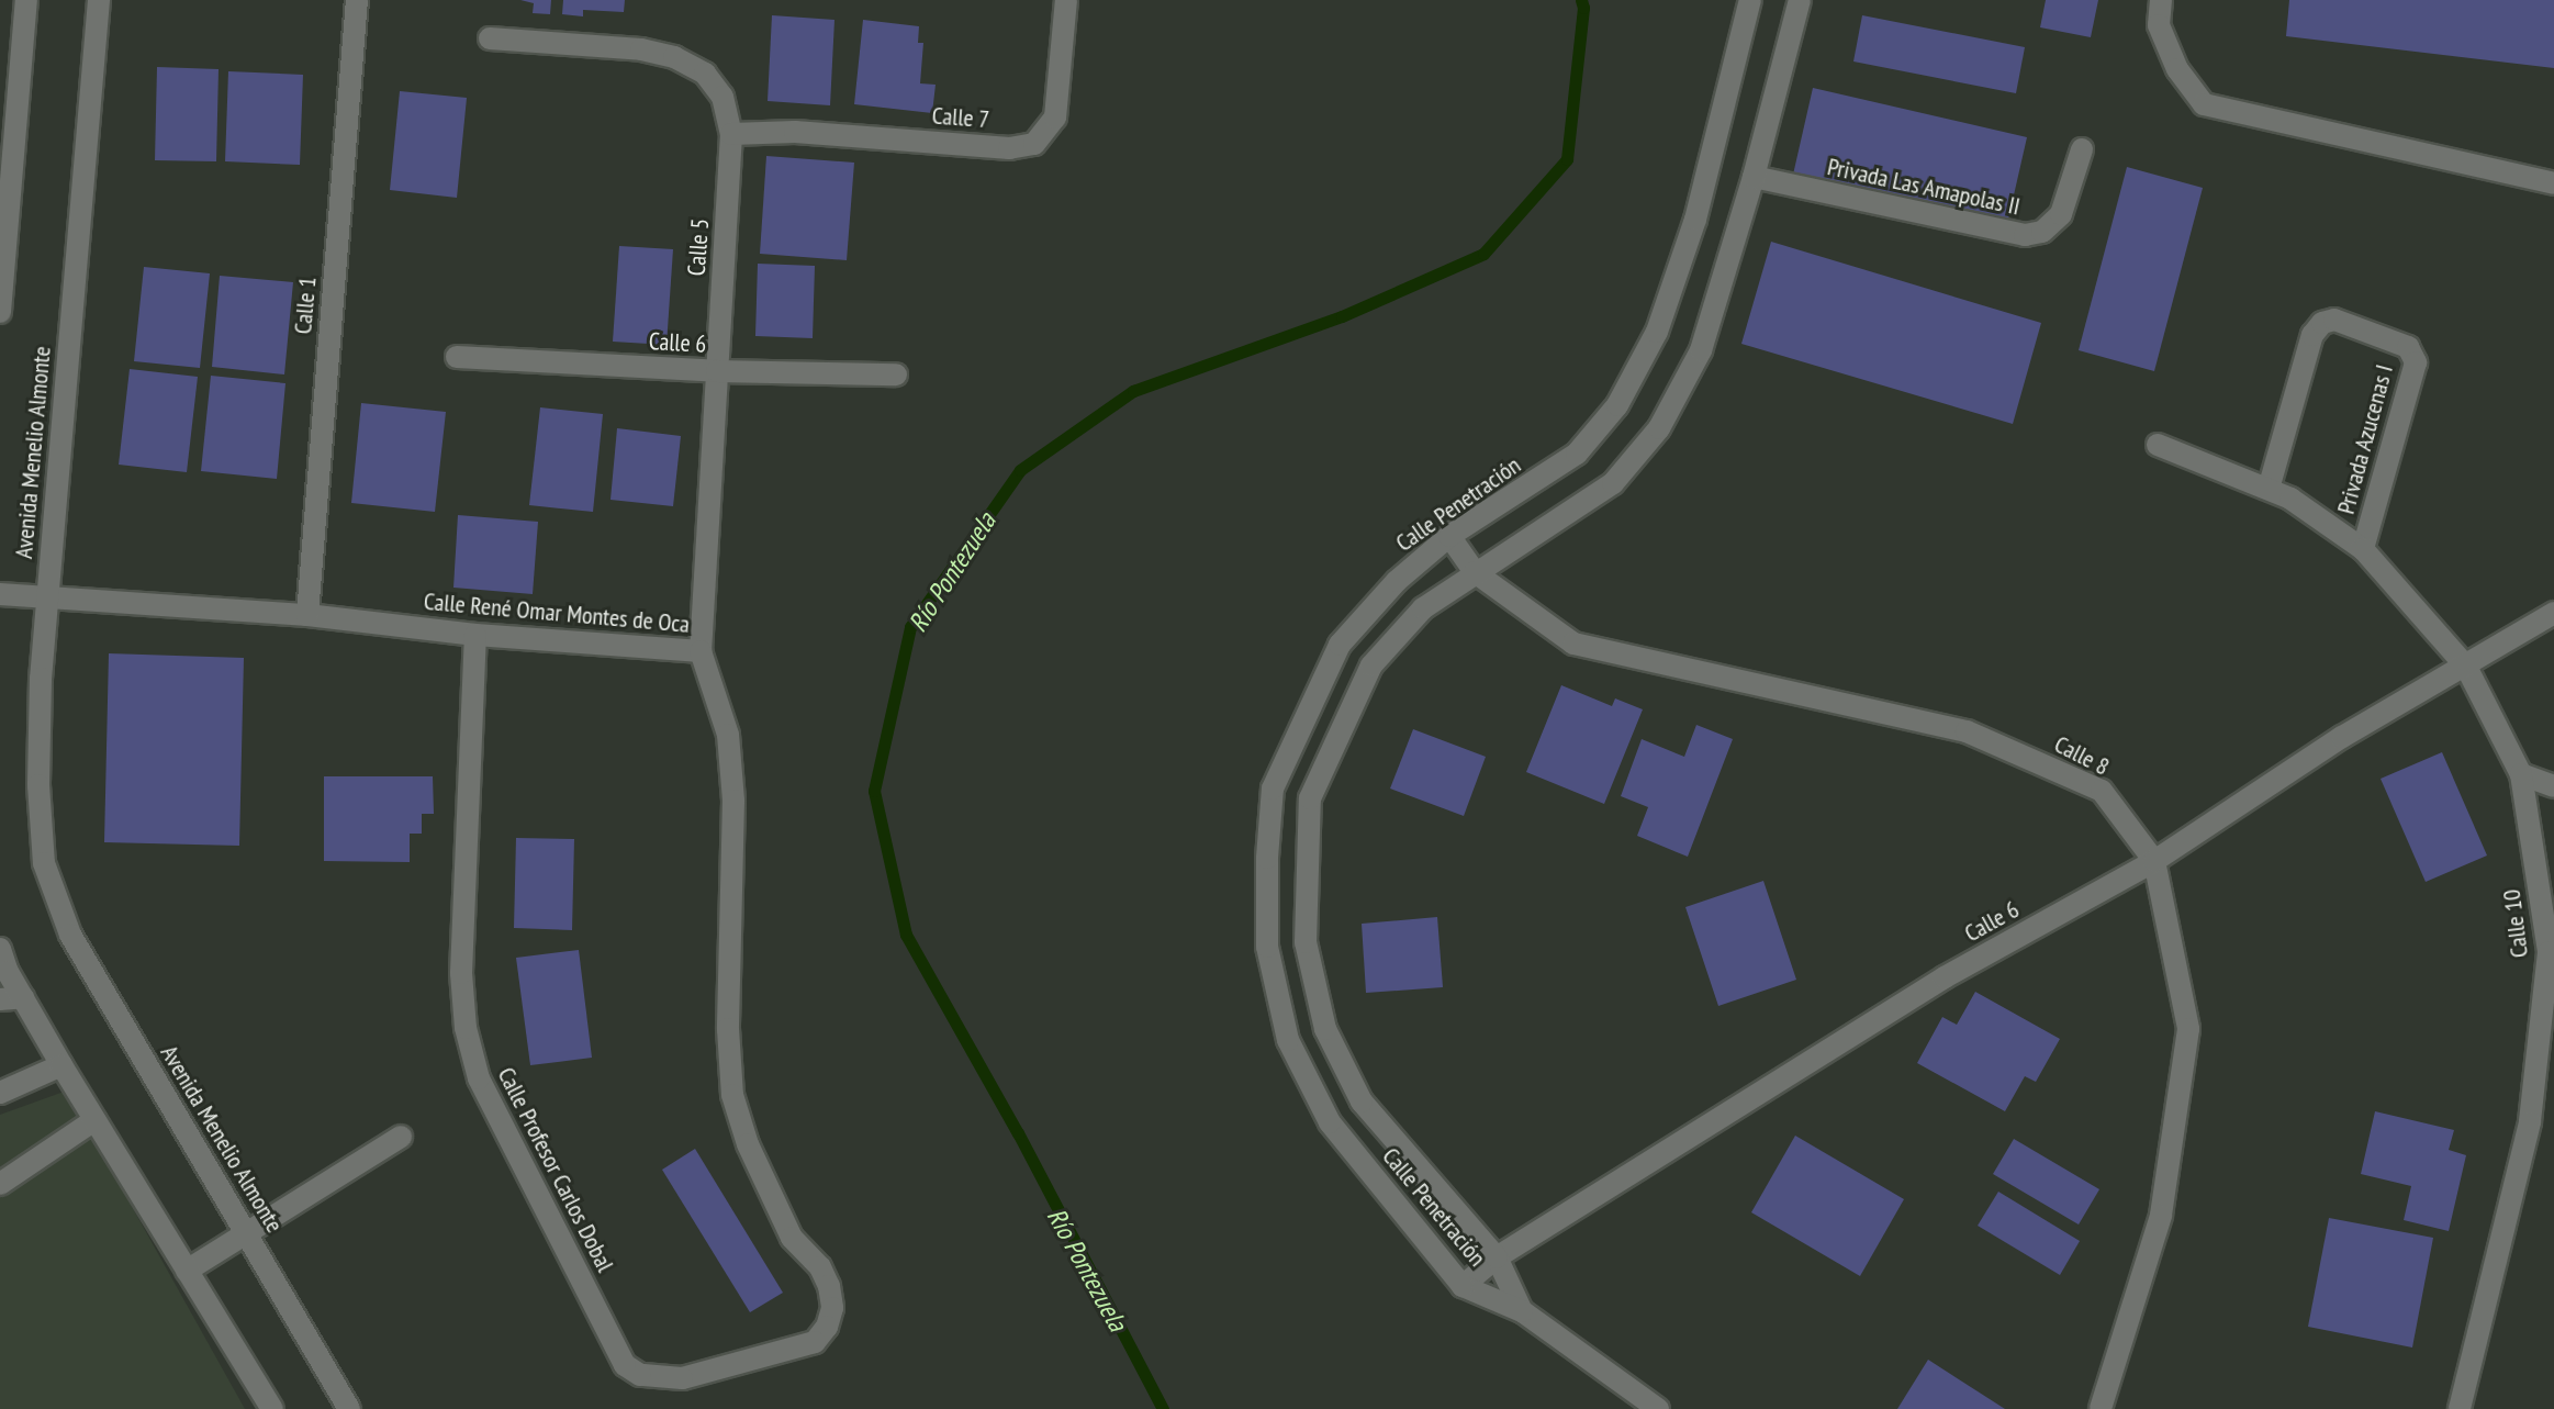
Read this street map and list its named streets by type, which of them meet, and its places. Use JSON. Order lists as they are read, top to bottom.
{
  "streets": {
    "street": [
      "Calle 7",
      "Privada Las Amapolas II",
      "Calle 5",
      "Calle 1",
      "Calle 6",
      "Privada Azucenas I",
      "Avenida Menelio Almonte",
      "Calle Penetración",
      "Calle René Omar Montes de Oca",
      "Calle 8",
      "Calle 10",
      "Calle Profesor Carlos Dobal"
    ]
  },
  "crossings": [
    ["Calle 7", "Calle 5"],
    ["Privada Las Amapolas II", "Calle Penetración"],
    ["Calle 5", "Calle 6"],
    ["Calle 5", "Calle René Omar Montes de Oca"],
    ["Calle 1", "Calle René Omar Montes de Oca"],
    ["Calle 6", "Calle Penetración"],
    ["Calle 6", "Calle 8"],
    ["Calle 6", "Calle 10"],
    ["Privada Azucenas I", "Calle 10"],
    ["Avenida Menelio Almonte", "Calle René Omar Montes de Oca"],
    ["Calle Penetración", "Calle 8"],
    ["Calle René Omar Montes de Oca", "Calle Profesor Carlos Dobal"]
  ],
  "water": ["Río Pontezuela"]
}
